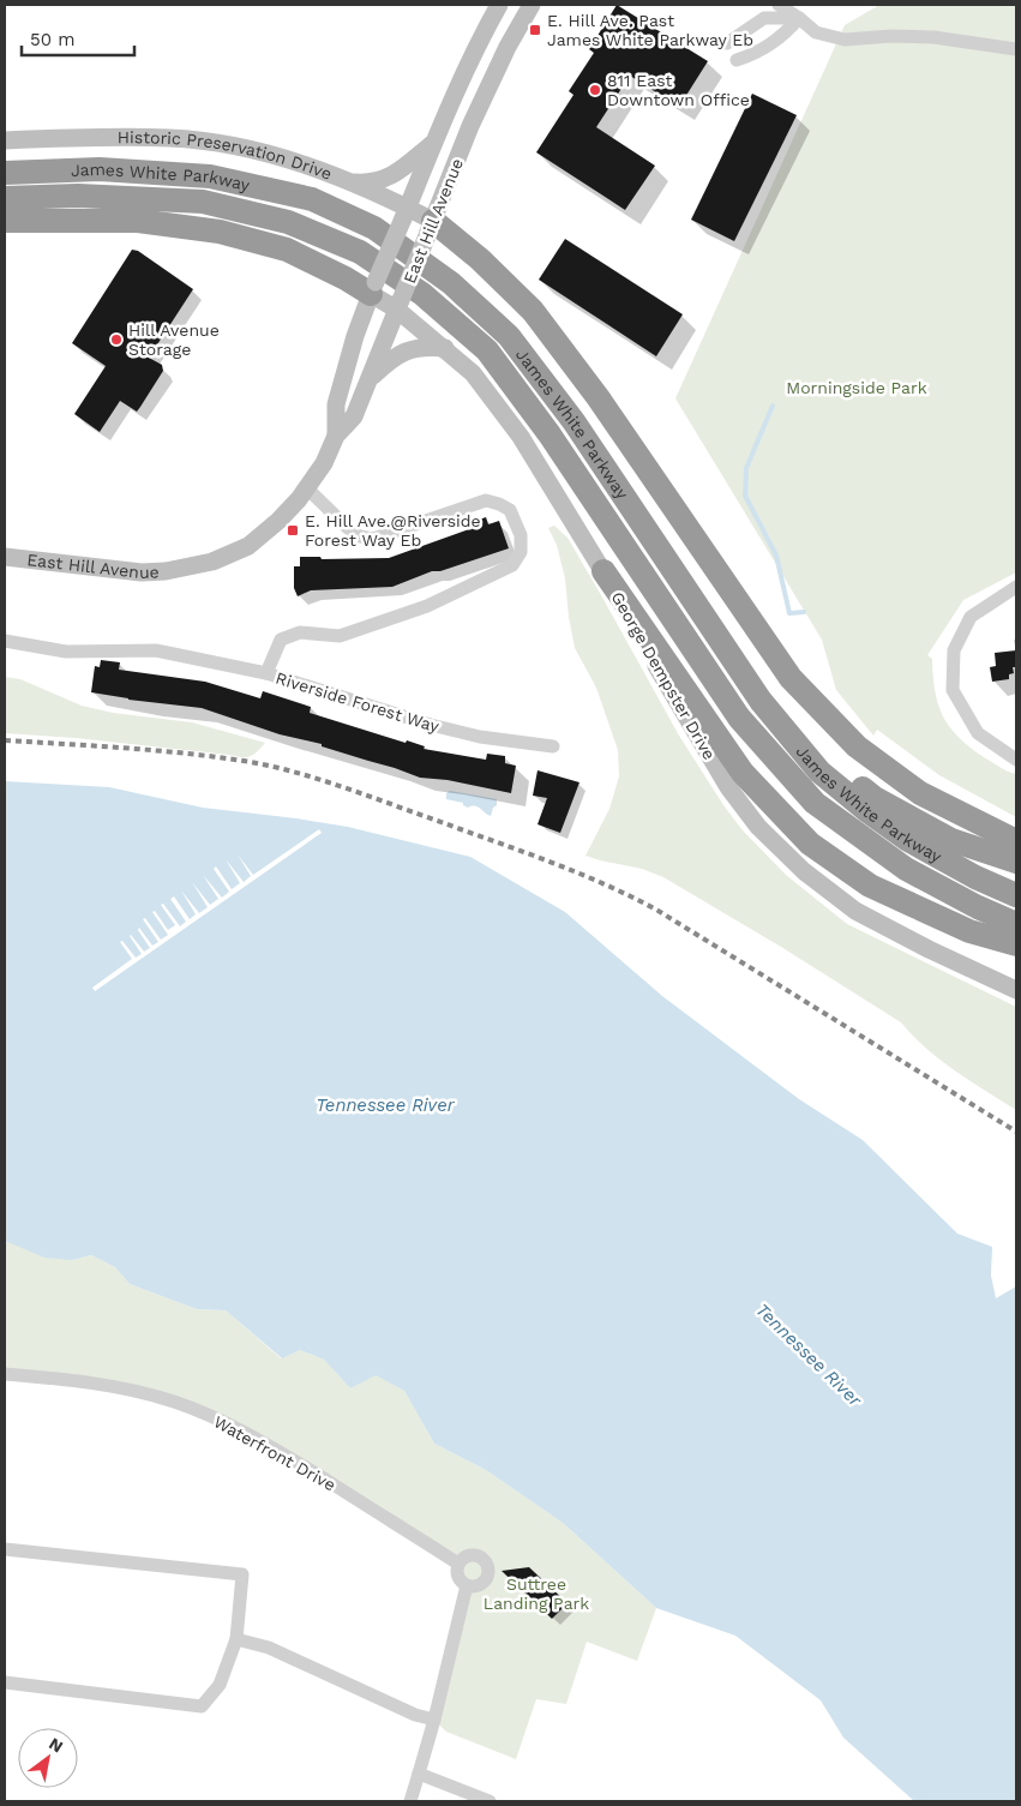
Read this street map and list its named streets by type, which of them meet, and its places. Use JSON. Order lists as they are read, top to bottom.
{
  "streets": {
    "highway": ["James White Parkway"],
    "main road": ["Historic Preservation Drive", "East Hill Avenue", "George Dempster Drive"],
    "street": ["Riverside Forest Way", "Waterfront Drive"]
  },
  "crossings": [
    ["Historic Preservation Drive", "East Hill Avenue"],
    ["East Hill Avenue", "George Dempster Drive"],
    ["East Hill Avenue", "Riverside Forest Way"]
  ],
  "water": ["Tennessee River"],
  "parks": ["Morningside Park", "Suttree Landing Park"],
  "places": {
    "transit": ["E. Hill Ave. Past James White Parkway Eb", "E. Hill Ave.@Riverside Forest Way Eb"],
    "other": ["811 East Downtown Office", "Hill Avenue Storage"]
  },
  "scale_bar": "50 m",
  "north": "top right"
}
